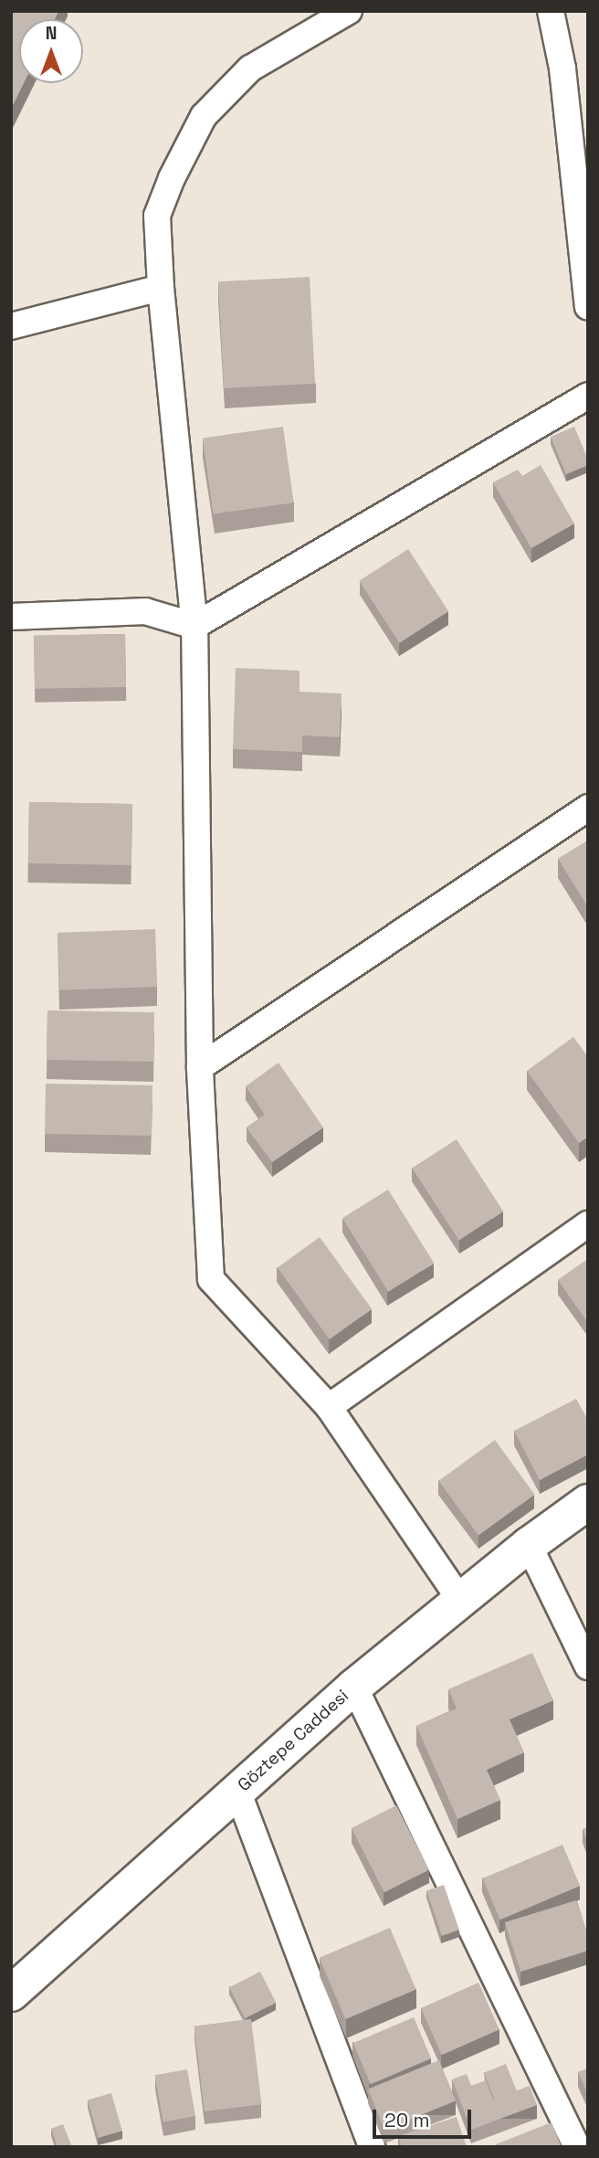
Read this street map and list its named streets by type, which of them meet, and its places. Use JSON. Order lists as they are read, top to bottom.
{
  "streets": {
    "street": ["Göztepe Caddesi"]
  },
  "scale_bar": "20 m",
  "north": "top"
}
